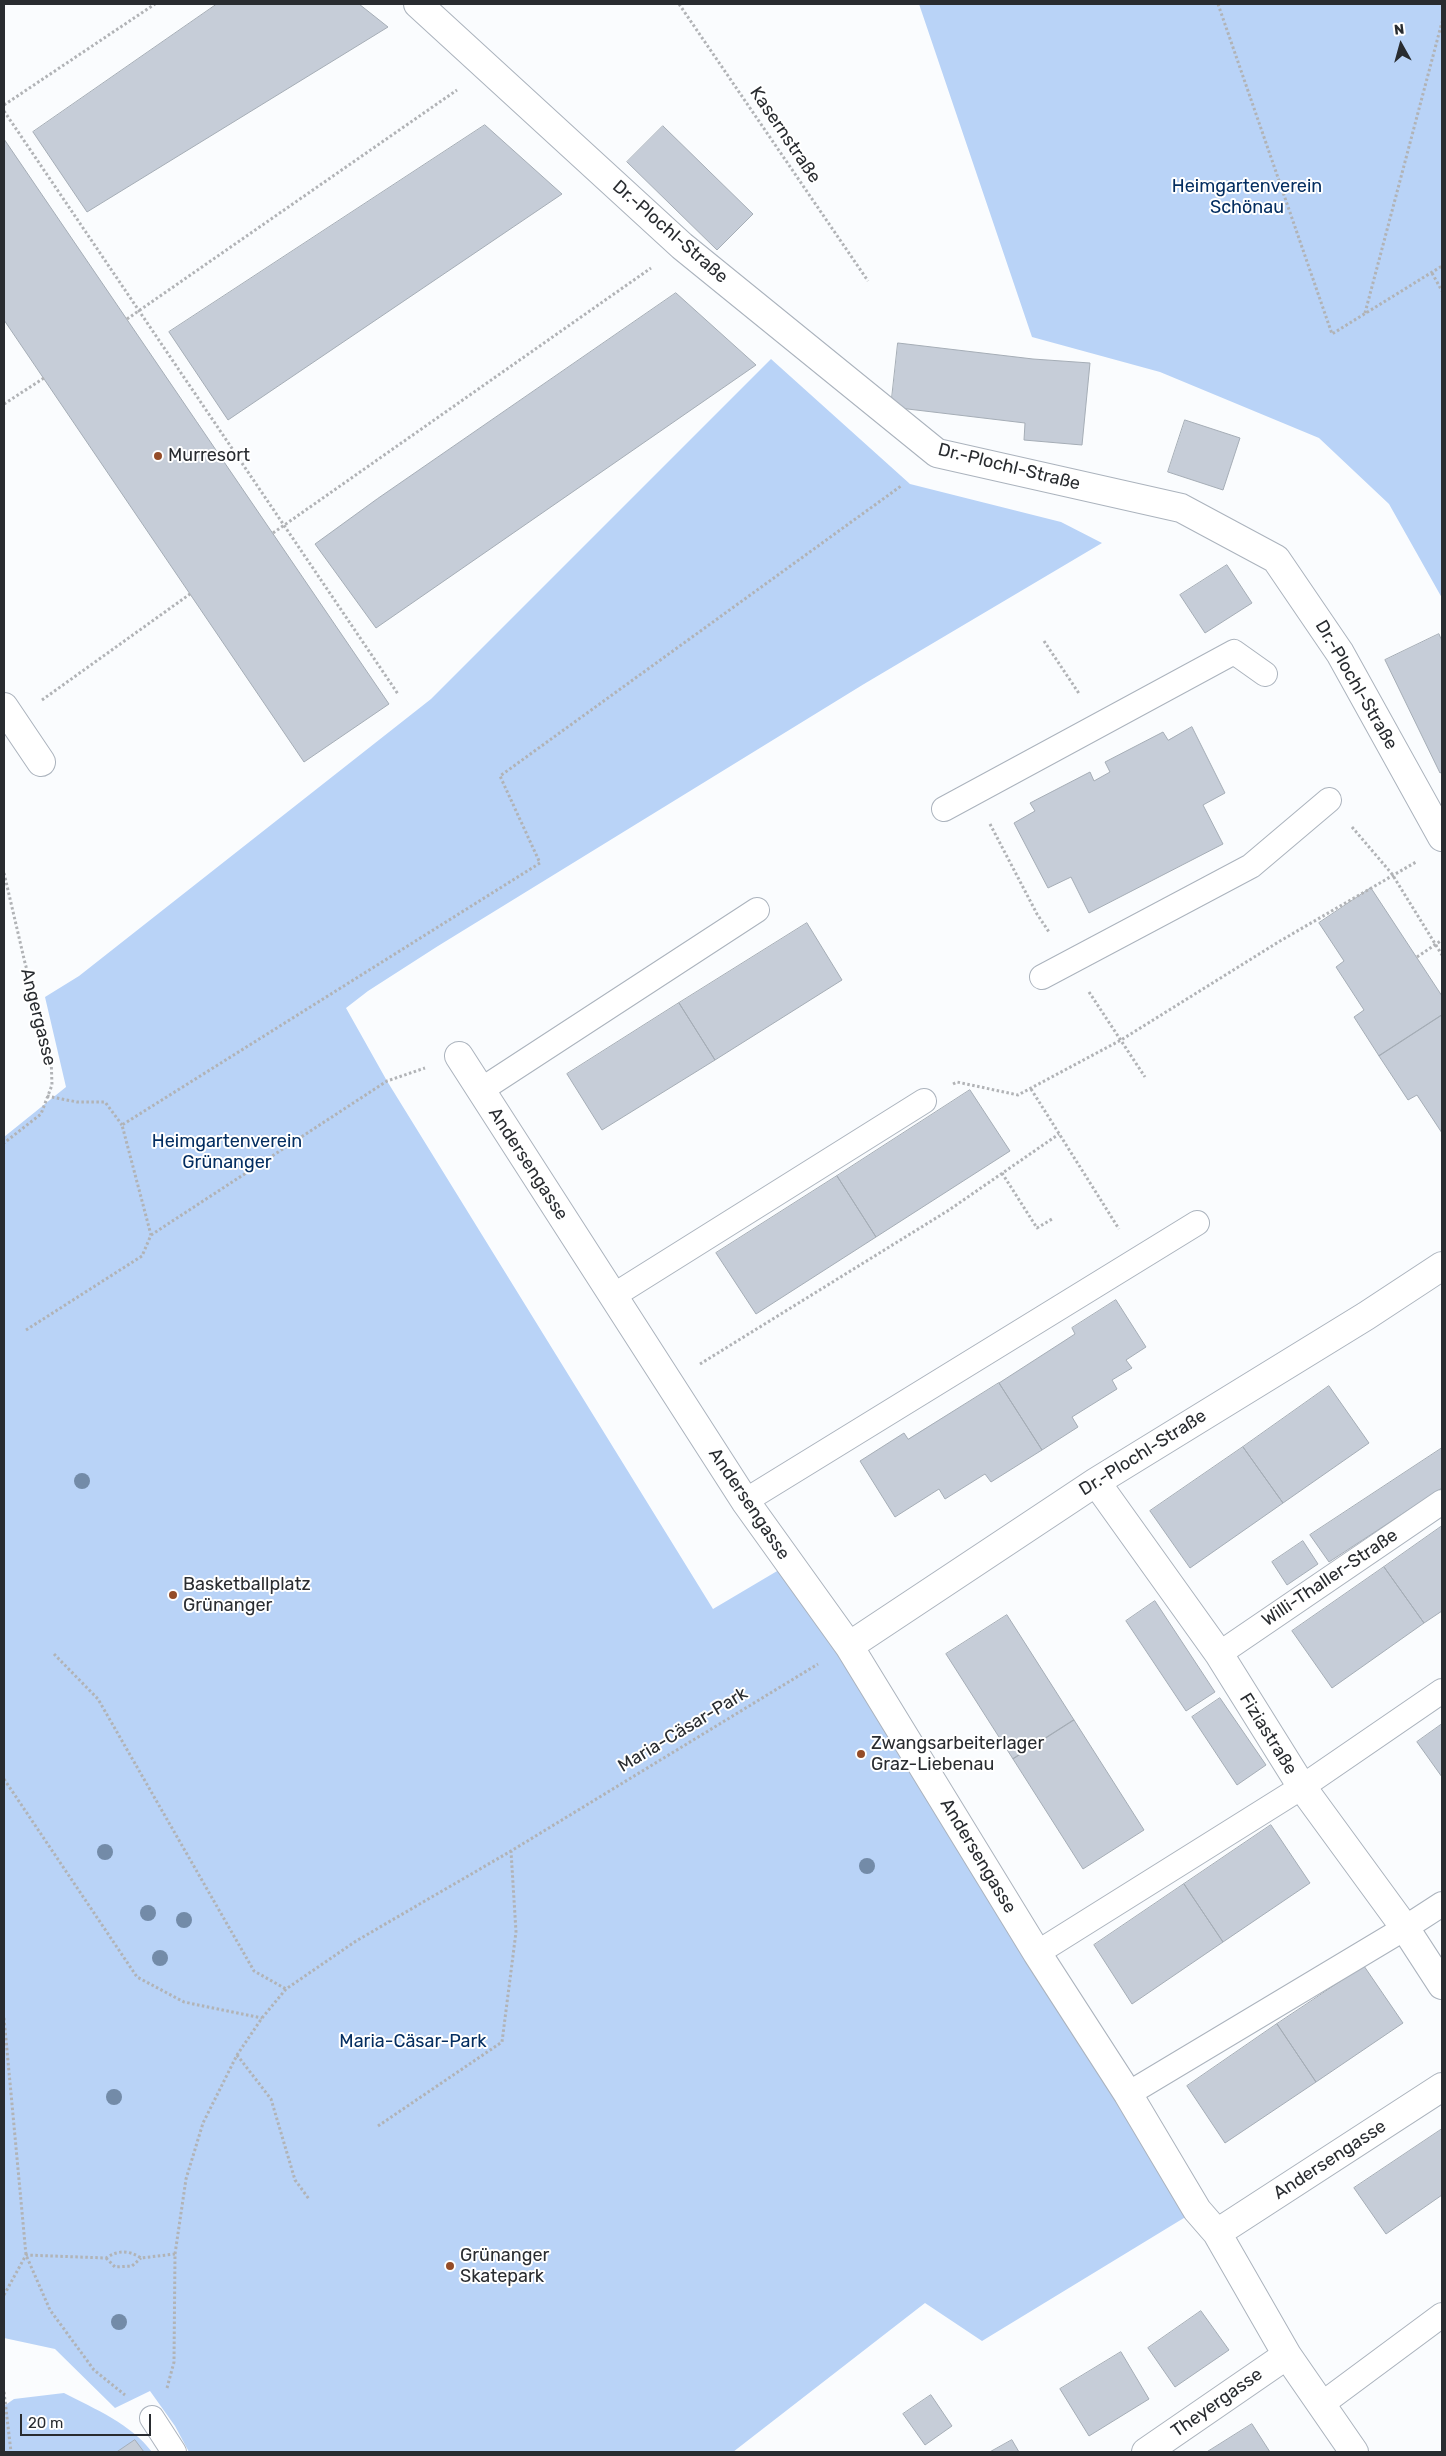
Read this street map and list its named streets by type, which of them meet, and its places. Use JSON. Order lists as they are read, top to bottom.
{
  "streets": {
    "street": [
      "Dr.-Plochl-Straße",
      "Andersengasse",
      "Fiziastraße",
      "Theyergasse"
    ],
    "lane": ["Willi-Thaller-Straße"],
    "path": ["Kasernstraße", "Angergasse", "Maria-Cäsar-Park"]
  },
  "crossings": [
    ["Dr.-Plochl-Straße", "Andersengasse"],
    ["Dr.-Plochl-Straße", "Maria-Cäsar-Park"],
    ["Dr.-Plochl-Straße", "Fiziastraße"],
    ["Andersengasse", "Maria-Cäsar-Park"],
    ["Andersengasse", "Theyergasse"],
    ["Willi-Thaller-Straße", "Fiziastraße"]
  ],
  "parks": ["Heimgartenverein Schönau", "Heimgartenverein Grünanger", "Maria-Cäsar-Park"],
  "places": [
    "Murresort",
    "Basketballplatz Grünanger",
    "Zwangsarbeiterlager Graz-Liebenau",
    "Grünanger Skatepark"
  ],
  "scale_bar": "20 m",
  "north": "top"
}
